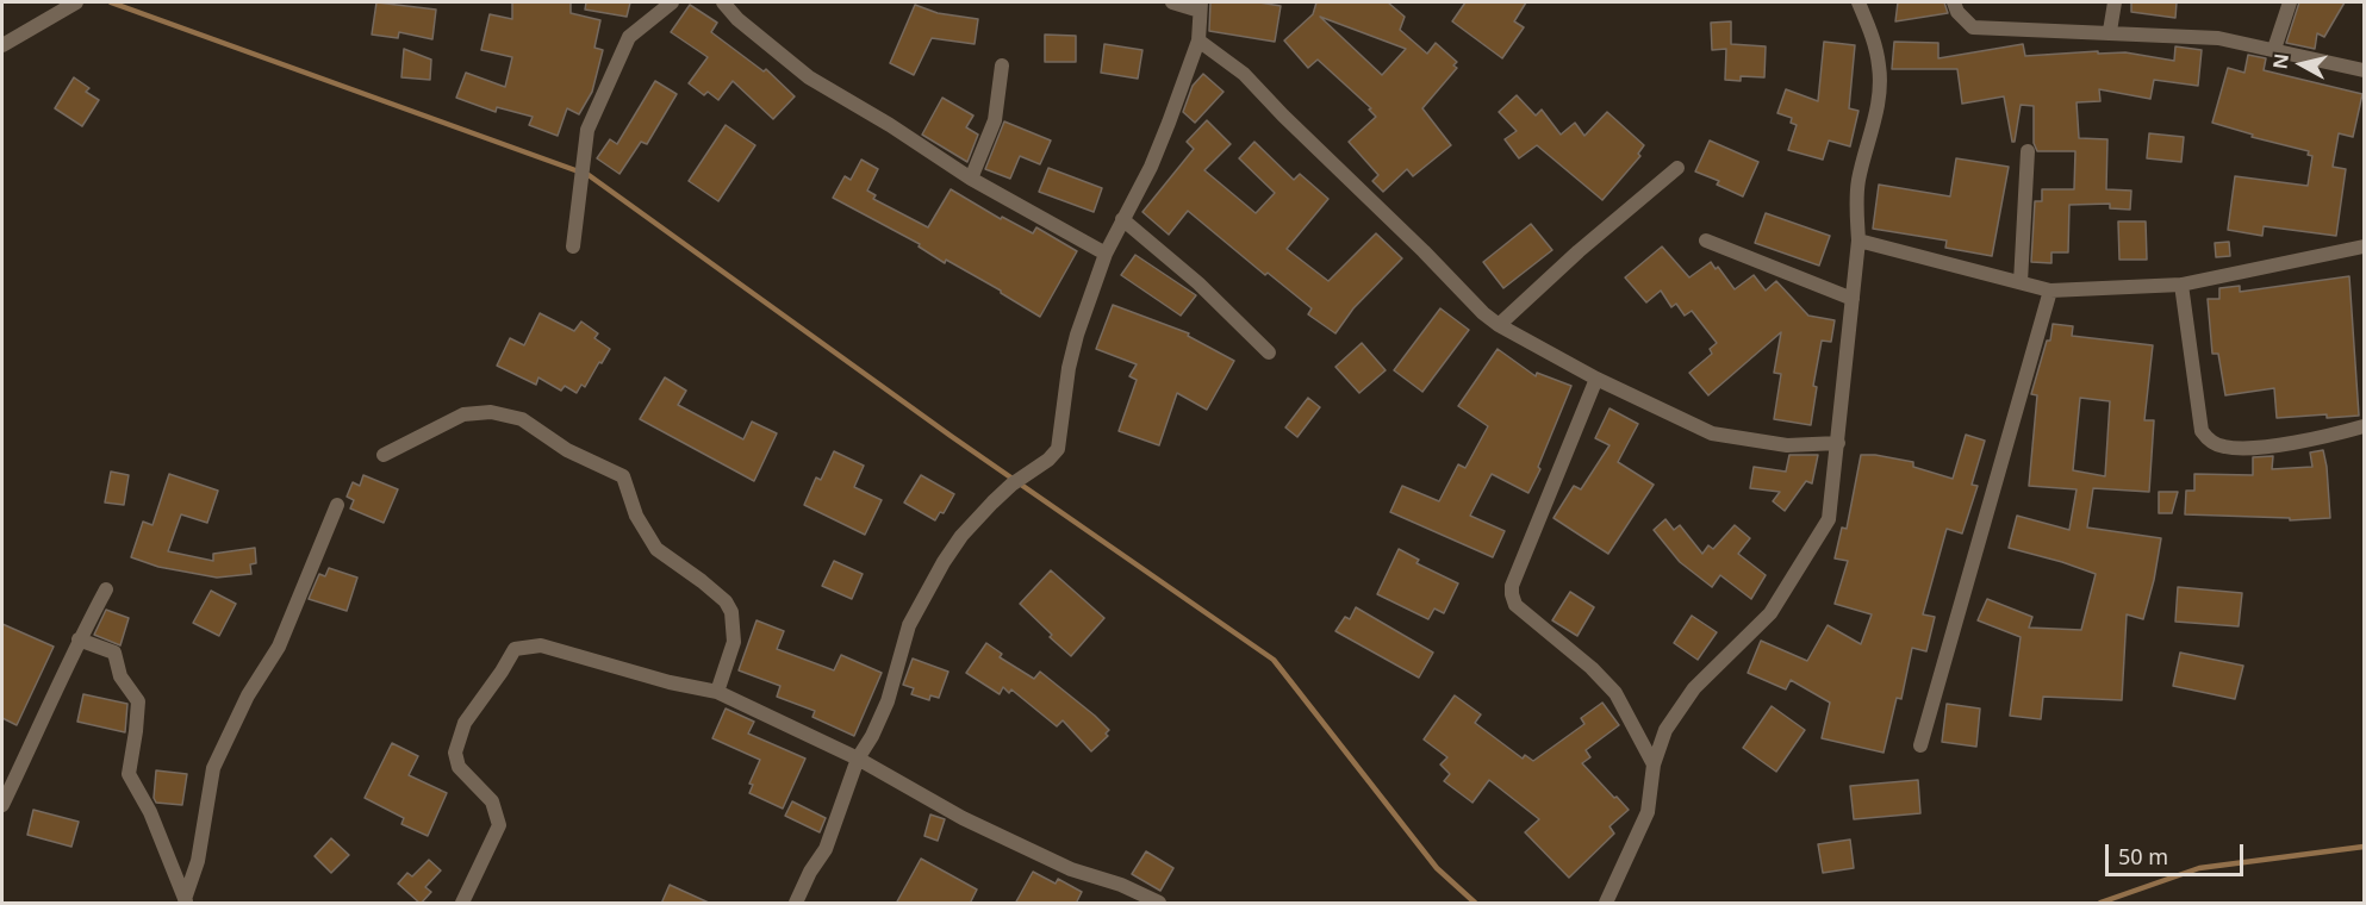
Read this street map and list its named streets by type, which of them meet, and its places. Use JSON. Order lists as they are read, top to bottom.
{
  "scale_bar": "50 m",
  "north": "left"
}
